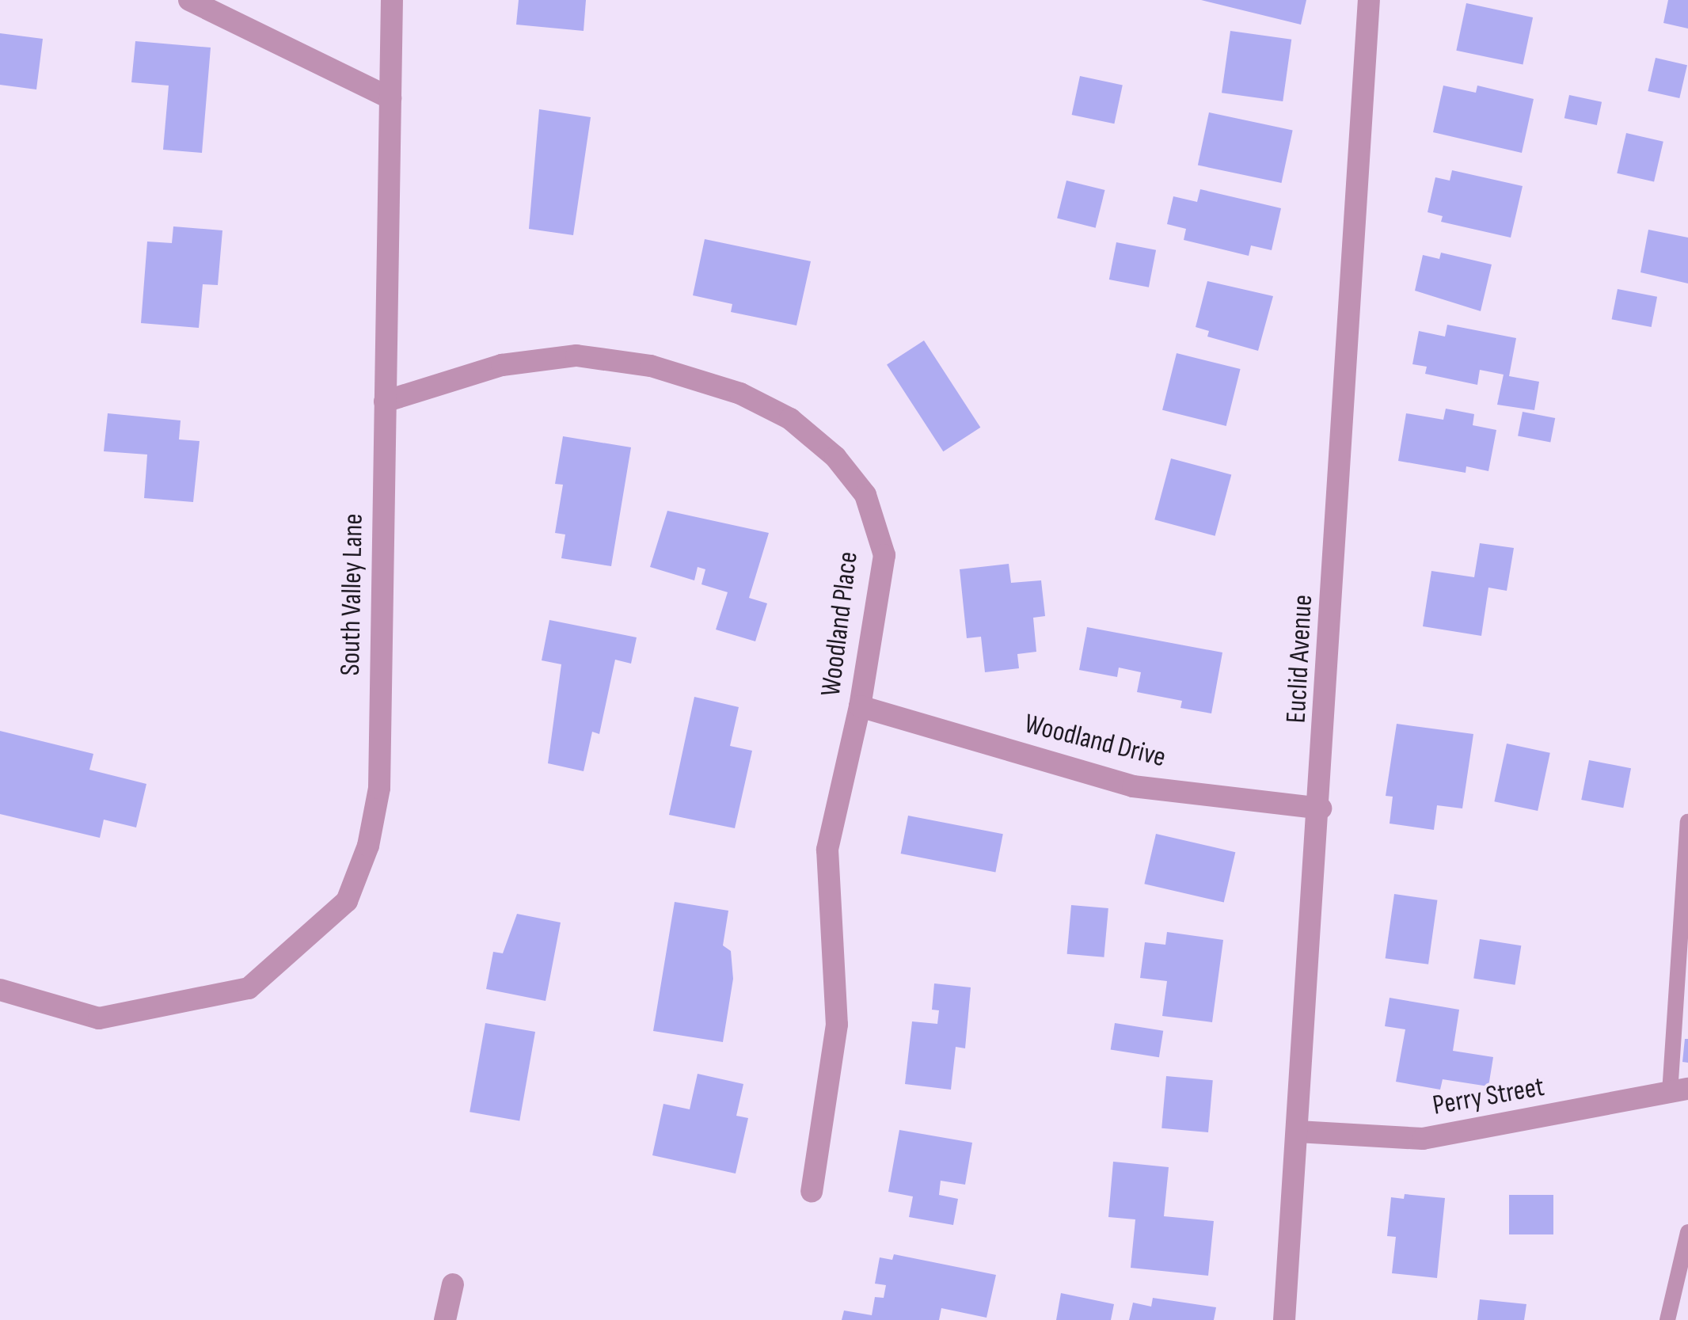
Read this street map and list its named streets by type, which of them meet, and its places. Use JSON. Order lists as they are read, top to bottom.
{
  "streets": {
    "street": [
      "South Valley Lane",
      "Woodland Place",
      "Euclid Avenue",
      "Woodland Drive",
      "Perry Street"
    ]
  },
  "crossings": [
    ["South Valley Lane", "Woodland Place"],
    ["Woodland Place", "Woodland Drive"],
    ["Euclid Avenue", "Woodland Drive"],
    ["Euclid Avenue", "Perry Street"]
  ]
}
